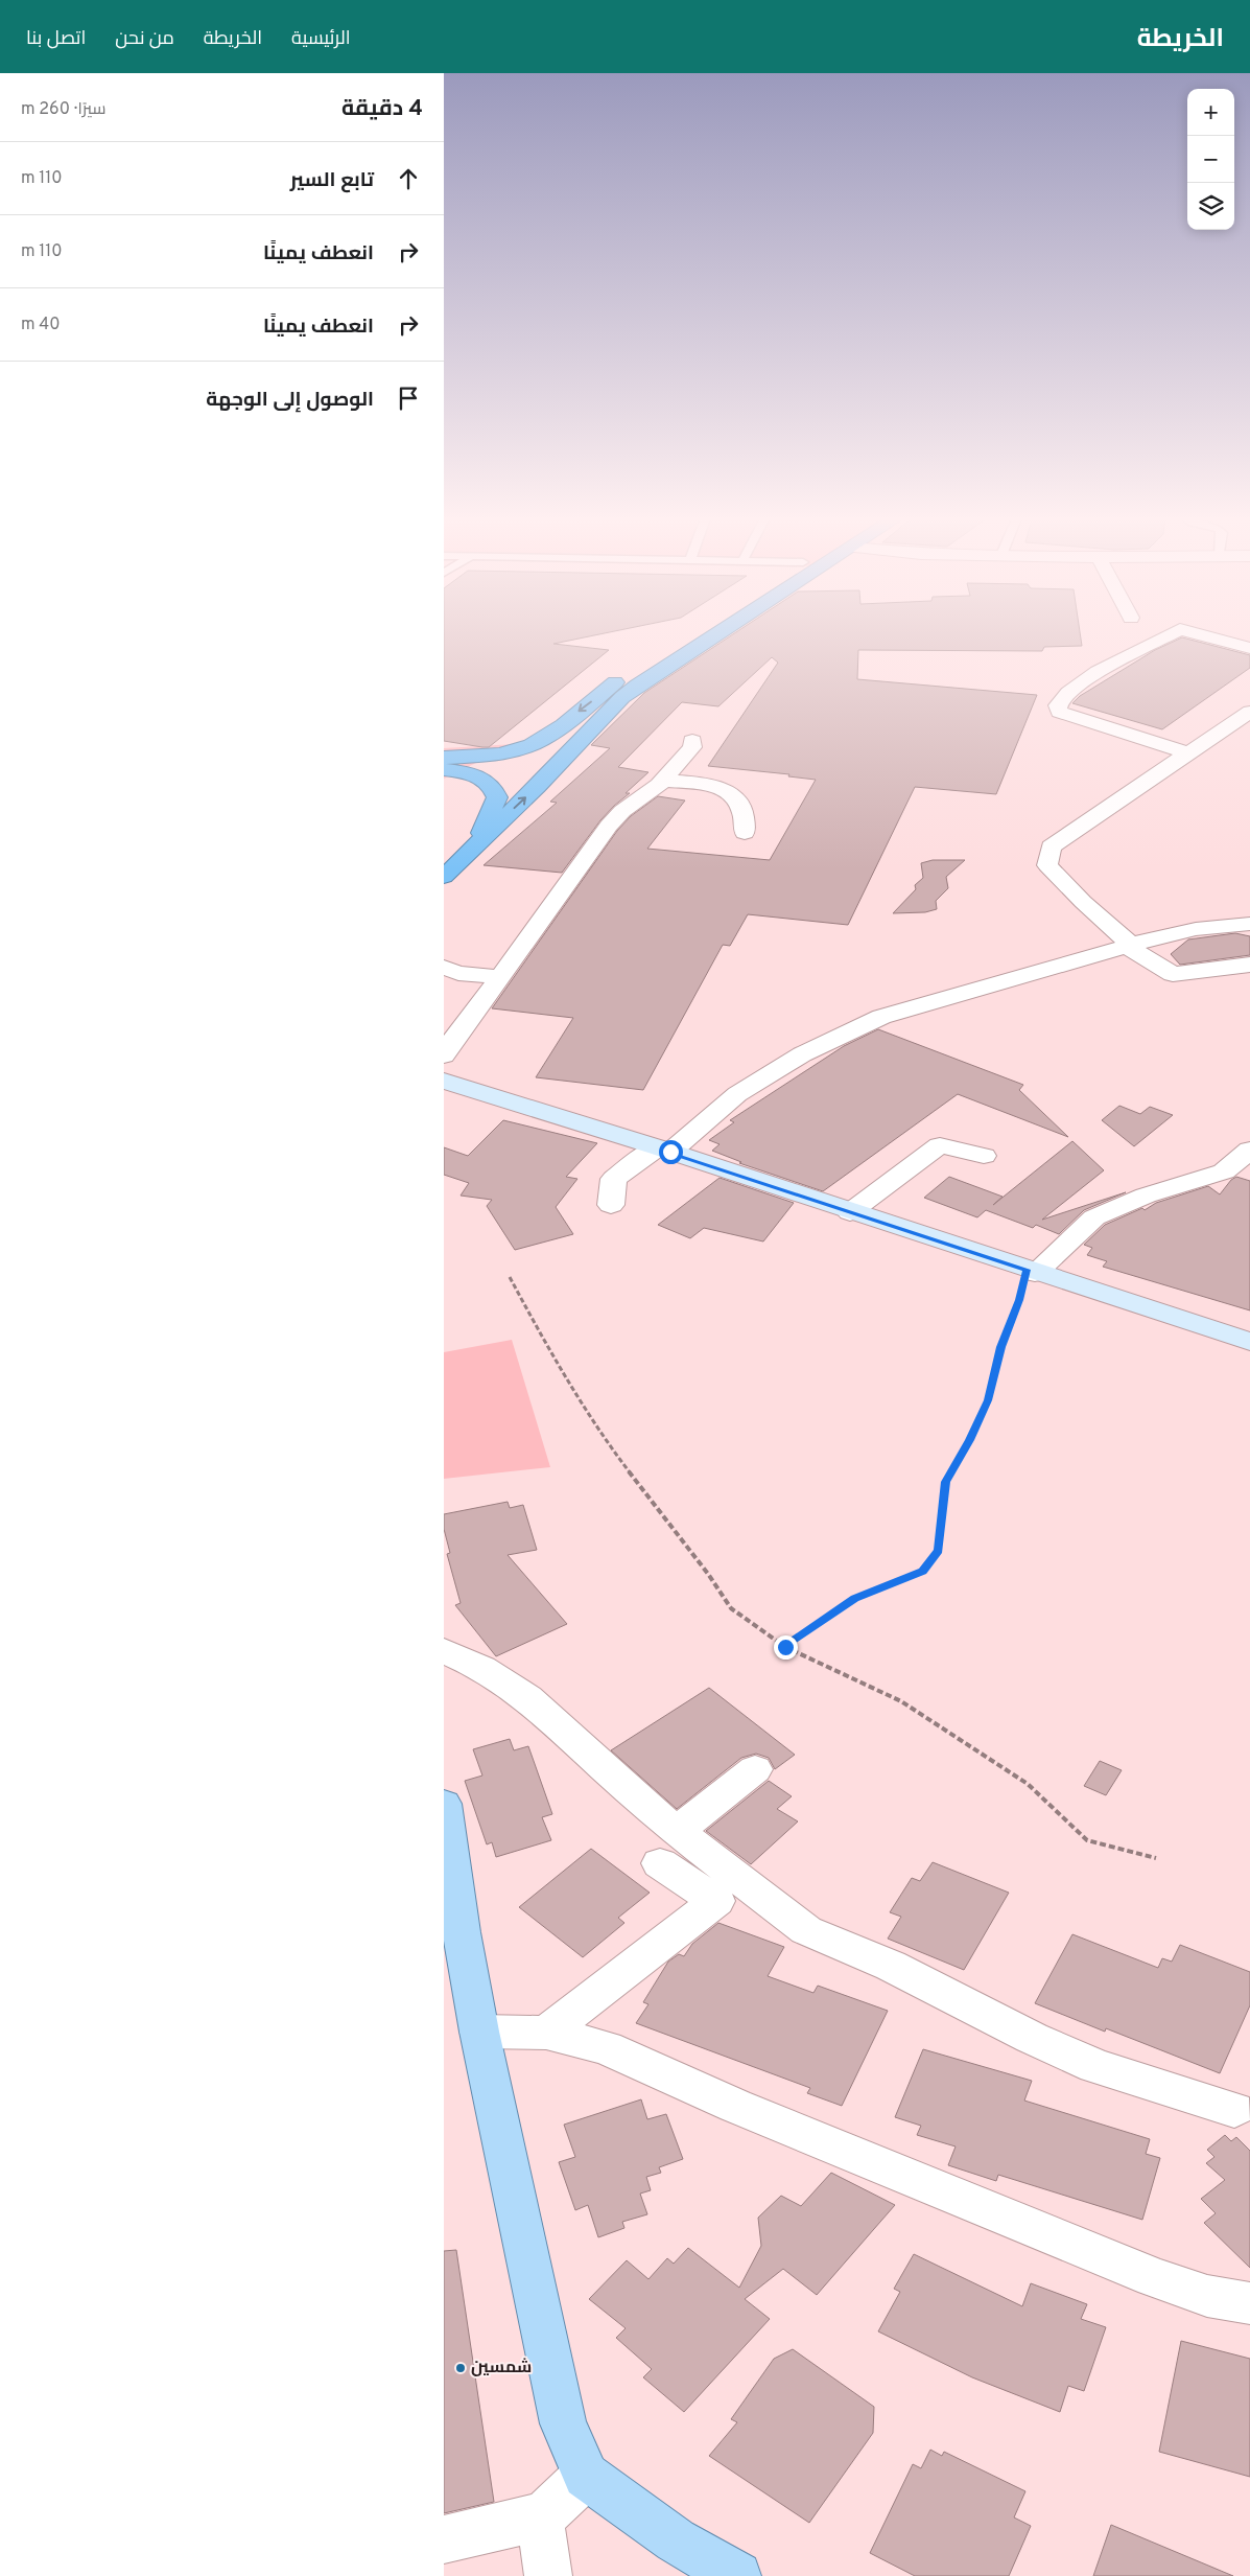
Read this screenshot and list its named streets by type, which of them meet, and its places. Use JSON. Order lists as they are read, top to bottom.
{
  "places": ["شمسين"],
  "page": {
    "header": "الخريطة",
    "nav": [
      "الرئيسية",
      "الخريطة",
      "من نحن",
      "اتصل بنا"
    ],
    "heading": ["4 دقيقة", "سيرًا · 260 m"],
    "map_buttons": ["+", "−"],
    "list": [
      ["تابع السير", "110 m"],
      ["انعطف يمينًا", "110 m"],
      ["انعطف يمينًا", "40 m"],
      "الوصول إلى الوجهة"
    ]
  }
}
